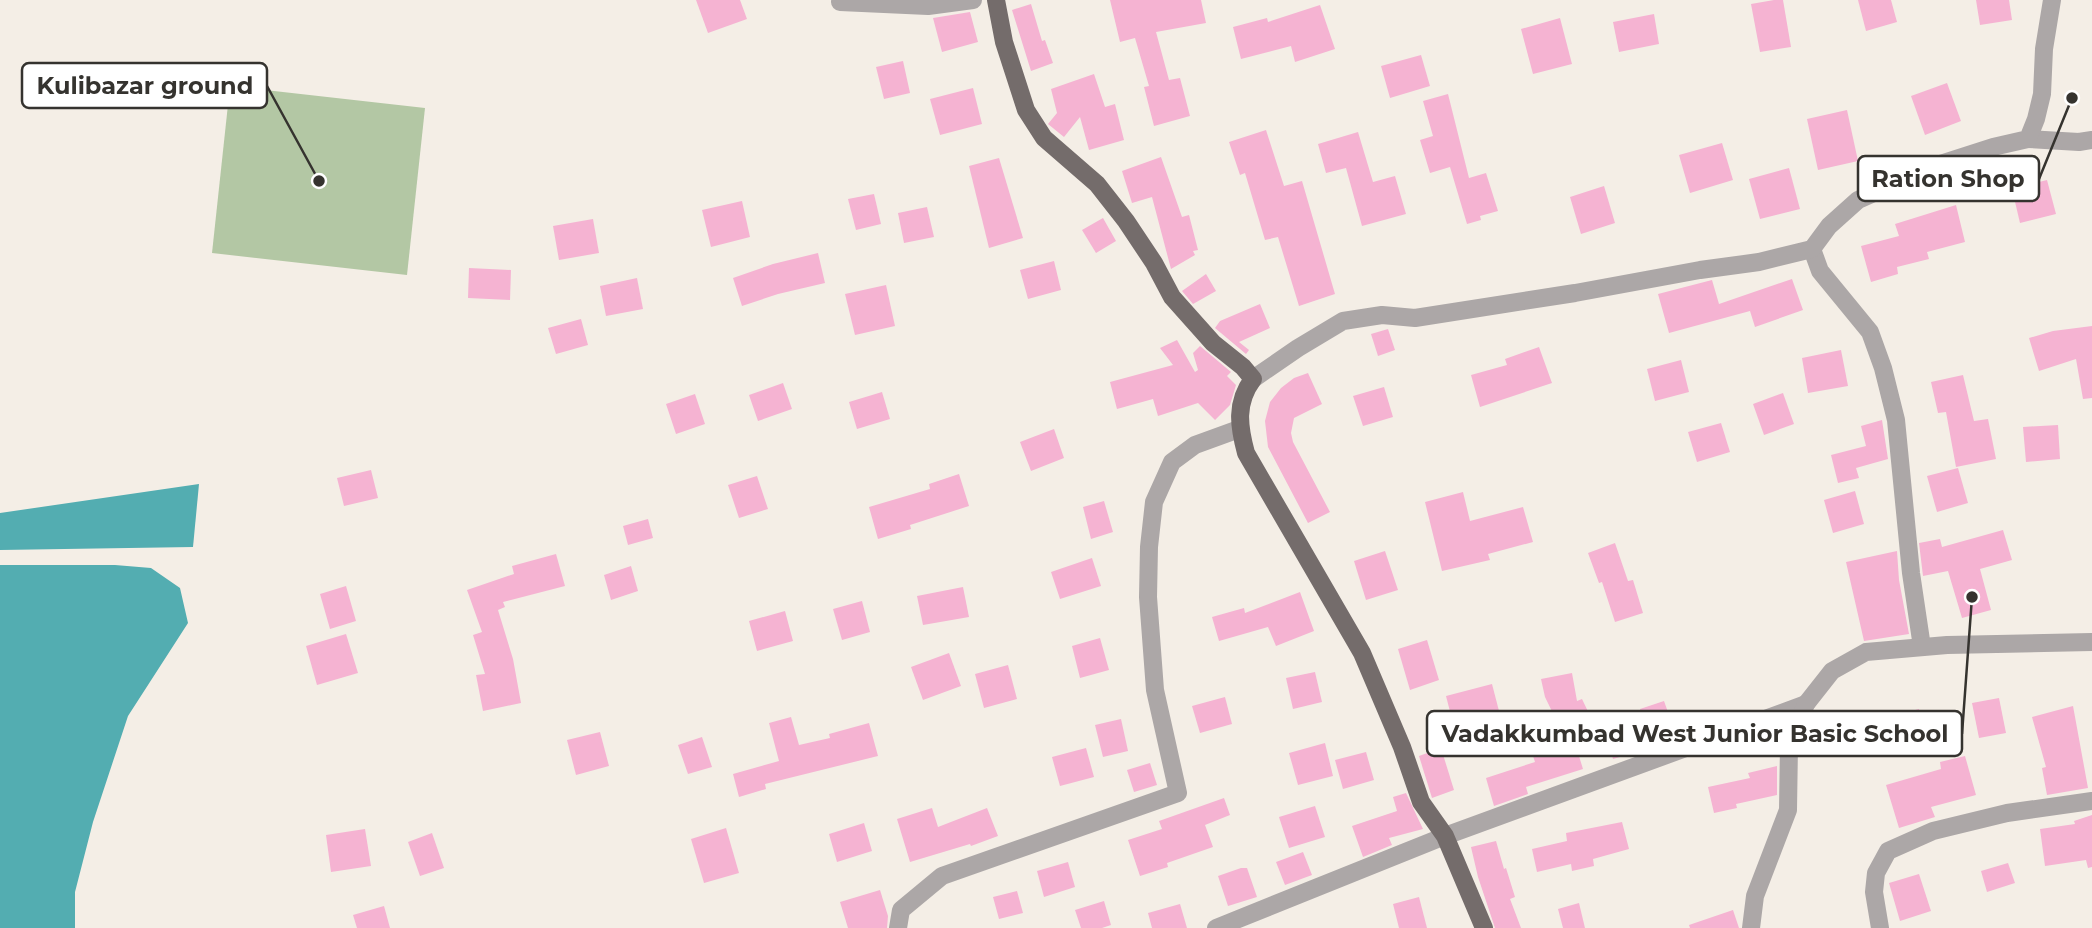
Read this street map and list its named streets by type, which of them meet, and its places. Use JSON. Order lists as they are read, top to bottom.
{
  "places": ["Ration Shop", "Kulibazar ground", "Vadakkumbad West Junior Basic School"]
}
